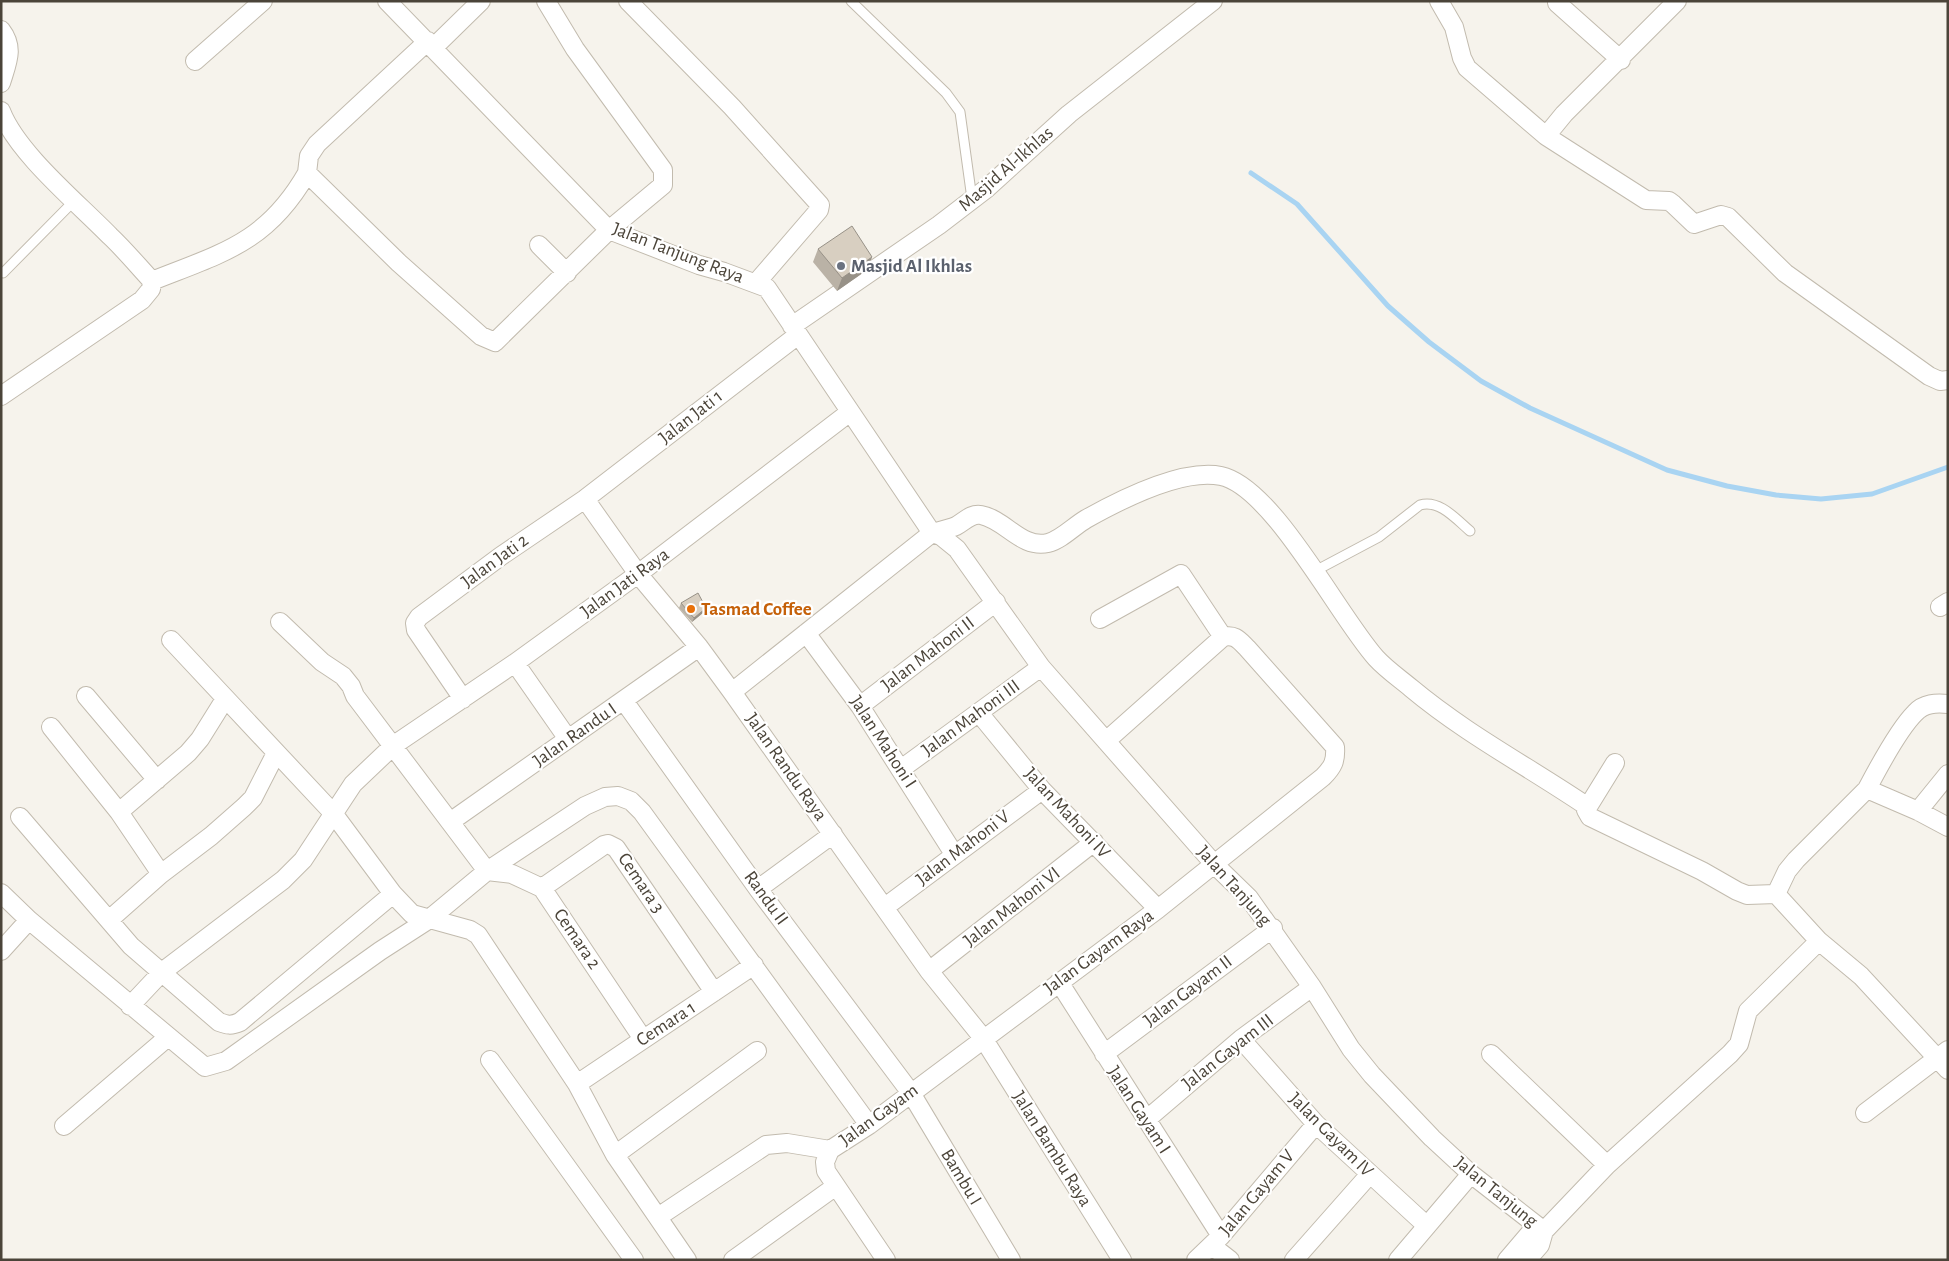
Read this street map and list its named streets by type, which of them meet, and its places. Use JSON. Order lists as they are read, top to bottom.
{
  "streets": {
    "street": [
      "Masjid Al-Ikhlas",
      "Jalan Tanjung Raya",
      "Jalan Jati 1",
      "Jalan Jati 2",
      "Jalan Jati Raya",
      "Jalan Mahoni II",
      "Jalan Mahoni III",
      "Jalan Randu I",
      "Jalan Mahoni I",
      "Jalan Randu Raya",
      "Jalan Mahoni IV",
      "Jalan Mahoni V",
      "Cemara 3",
      "Jalan Tanjung",
      "Randu II",
      "Jalan Mahoni VI",
      "Cemara 2",
      "Jalan Gayam Raya",
      "Jalan Gayam II",
      "Cemara 1",
      "Jalan Gayam III",
      "Jalan Gayam I",
      "Jalan Gayam",
      "Jalan Gayam IV",
      "Jalan Bambu Raya",
      "Bambu I",
      "Jalan Gayam V"
    ]
  },
  "crossings": [
    ["Masjid Al-Ikhlas", "Jalan Tanjung Raya"],
    ["Masjid Al-Ikhlas", "Jalan Jati 1"],
    ["Jalan Tanjung Raya", "Jalan Jati 1"],
    ["Jalan Tanjung Raya", "Jalan Jati Raya"],
    ["Jalan Tanjung Raya", "Jalan Tanjung"],
    ["Jalan Jati 1", "Jalan Jati 2"],
    ["Jalan Jati 1", "Jalan Randu Raya"],
    ["Jalan Jati 2", "Jalan Jati Raya"],
    ["Jalan Jati 2", "Jalan Randu Raya"],
    ["Jalan Jati Raya", "Jalan Randu Raya"],
    ["Jalan Mahoni II", "Jalan Mahoni I"],
    ["Jalan Mahoni II", "Jalan Tanjung"],
    ["Jalan Mahoni III", "Jalan Mahoni I"],
    ["Jalan Mahoni III", "Jalan Mahoni IV"],
    ["Jalan Mahoni III", "Jalan Tanjung"],
    ["Jalan Randu I", "Jalan Randu Raya"],
    ["Jalan Randu I", "Randu II"],
    ["Jalan Mahoni I", "Jalan Mahoni V"],
    ["Jalan Randu Raya", "Jalan Mahoni V"],
    ["Jalan Randu Raya", "Jalan Mahoni VI"],
    ["Jalan Randu Raya", "Jalan Gayam Raya"],
    ["Jalan Randu Raya", "Jalan Gayam"],
    ["Jalan Randu Raya", "Jalan Bambu Raya"],
    ["Jalan Mahoni IV", "Jalan Mahoni V"],
    ["Jalan Mahoni IV", "Jalan Mahoni VI"],
    ["Jalan Mahoni IV", "Jalan Gayam Raya"],
    ["Cemara 3", "Cemara 2"],
    ["Cemara 3", "Cemara 1"],
    ["Jalan Tanjung", "Jalan Gayam Raya"],
    ["Jalan Tanjung", "Jalan Gayam II"],
    ["Jalan Tanjung", "Jalan Gayam III"],
    ["Randu II", "Jalan Gayam"],
    ["Randu II", "Bambu I"],
    ["Cemara 2", "Cemara 1"],
    ["Jalan Gayam Raya", "Jalan Gayam I"],
    ["Jalan Gayam Raya", "Jalan Gayam"],
    ["Jalan Gayam Raya", "Jalan Bambu Raya"],
    ["Jalan Gayam II", "Jalan Gayam I"],
    ["Jalan Gayam III", "Jalan Gayam I"],
    ["Jalan Gayam III", "Jalan Gayam IV"],
    ["Jalan Gayam I", "Jalan Gayam V"],
    ["Jalan Gayam", "Jalan Bambu Raya"],
    ["Jalan Gayam", "Bambu I"],
    ["Jalan Gayam IV", "Jalan Gayam V"]
  ],
  "places": ["Masjid Al Ikhlas", "Tasmad Coffee"]
}
